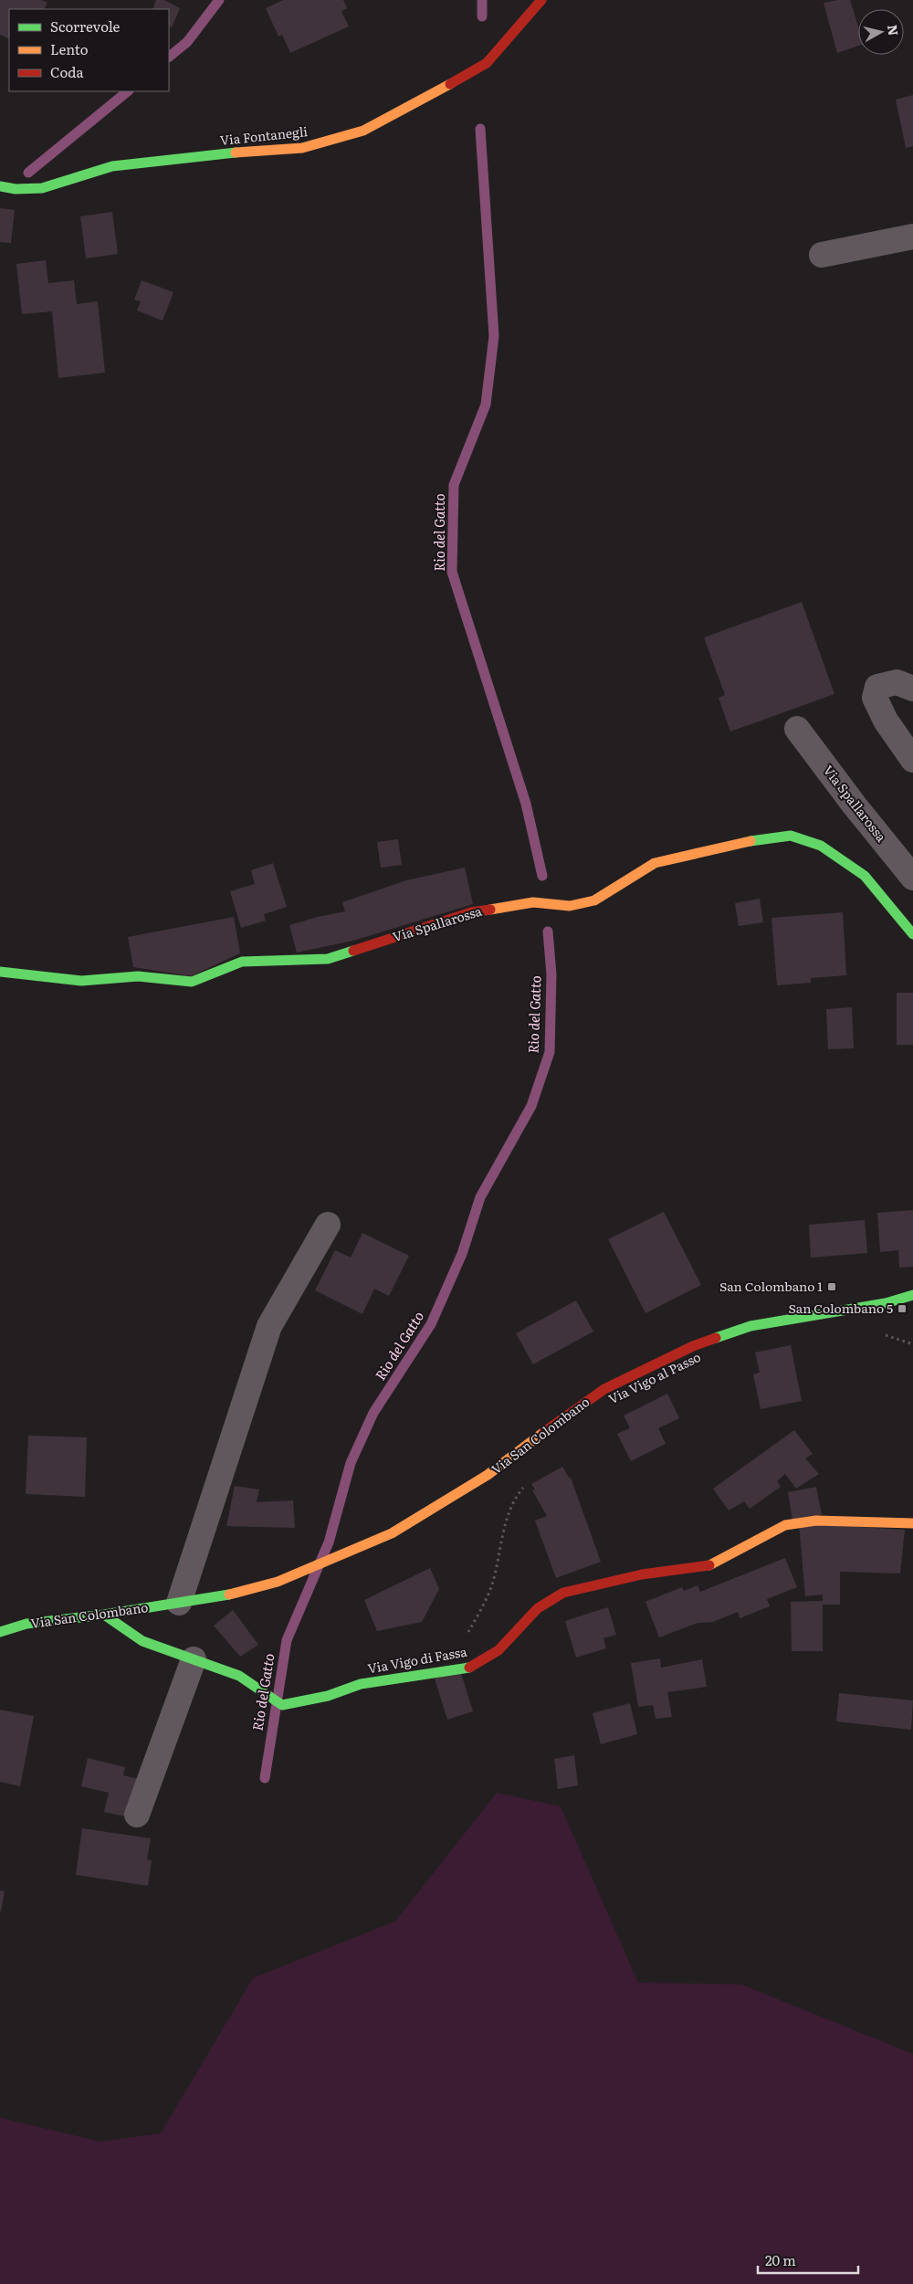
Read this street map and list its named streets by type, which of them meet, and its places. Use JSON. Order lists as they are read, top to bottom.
{
  "streets": {
    "street": [
      "Via Fontanegli",
      "Via Spallarossa",
      "Via San Colombano",
      "Via Vigo di Fassa"
    ]
  },
  "crossings": [
    ["Via San Colombano", "Via Vigo di Fassa"]
  ],
  "water": ["Rio del Gatto"],
  "places": {
    "transit": ["San Colombano 1", "San Colombano 5"]
  },
  "legend": ["Scorrevole", "Lento", "Coda"],
  "scale_bar": "20 m",
  "north": "right"
}
